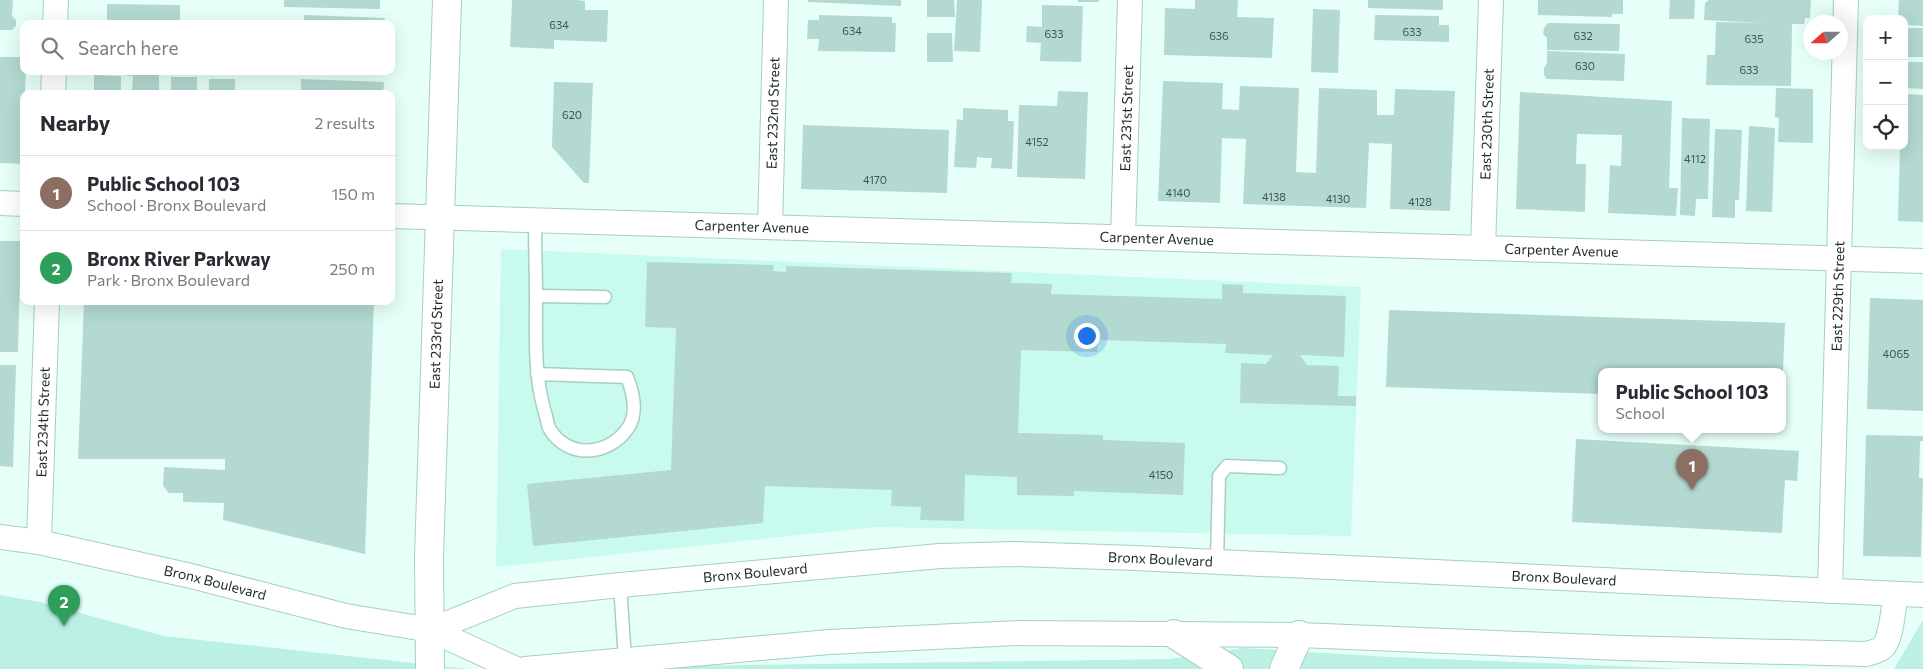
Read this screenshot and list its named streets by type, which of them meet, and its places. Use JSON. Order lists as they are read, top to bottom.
{
  "streets": {
    "main road": ["East 233rd Street"],
    "street": [
      "East 232nd Street",
      "East 231st Street",
      "East 230th Street",
      "Carpenter Avenue",
      "East 229th Street",
      "East 234th Street",
      "Bronx Boulevard"
    ]
  },
  "crossings": [
    ["East 232nd Street", "Carpenter Avenue"],
    ["East 231st Street", "Carpenter Avenue"],
    ["East 230th Street", "Carpenter Avenue"],
    ["Carpenter Avenue", "East 229th Street"],
    ["Carpenter Avenue", "East 233rd Street"],
    ["East 229th Street", "Bronx Boulevard"],
    ["East 233rd Street", "Bronx Boulevard"],
    ["East 234th Street", "Bronx Boulevard"]
  ],
  "house_numbers": [
    "634",
    "634",
    "633",
    "633",
    "636",
    "632",
    "635",
    "630",
    "633",
    "620",
    "4152",
    "4112",
    "4170",
    "4140",
    "4138",
    "4130",
    "4128",
    "4065",
    "4150"
  ],
  "north": "left",
  "page": {
    "map_buttons": ["+", "−"],
    "search": "Search here",
    "heading": ["Nearby", "2 results"],
    "list": [
      {
        "mark": "1",
        "name": "Public School 103",
        "note": "School · Bronx Boulevard",
        "value": "150 m"
      },
      {
        "mark": "2",
        "name": "Bronx River Parkway",
        "note": "Park · Bronx Boulevard",
        "value": "250 m"
      }
    ],
    "popup": ["Public School 103", "School"],
    "pins": ["1", "2"]
  }
}
